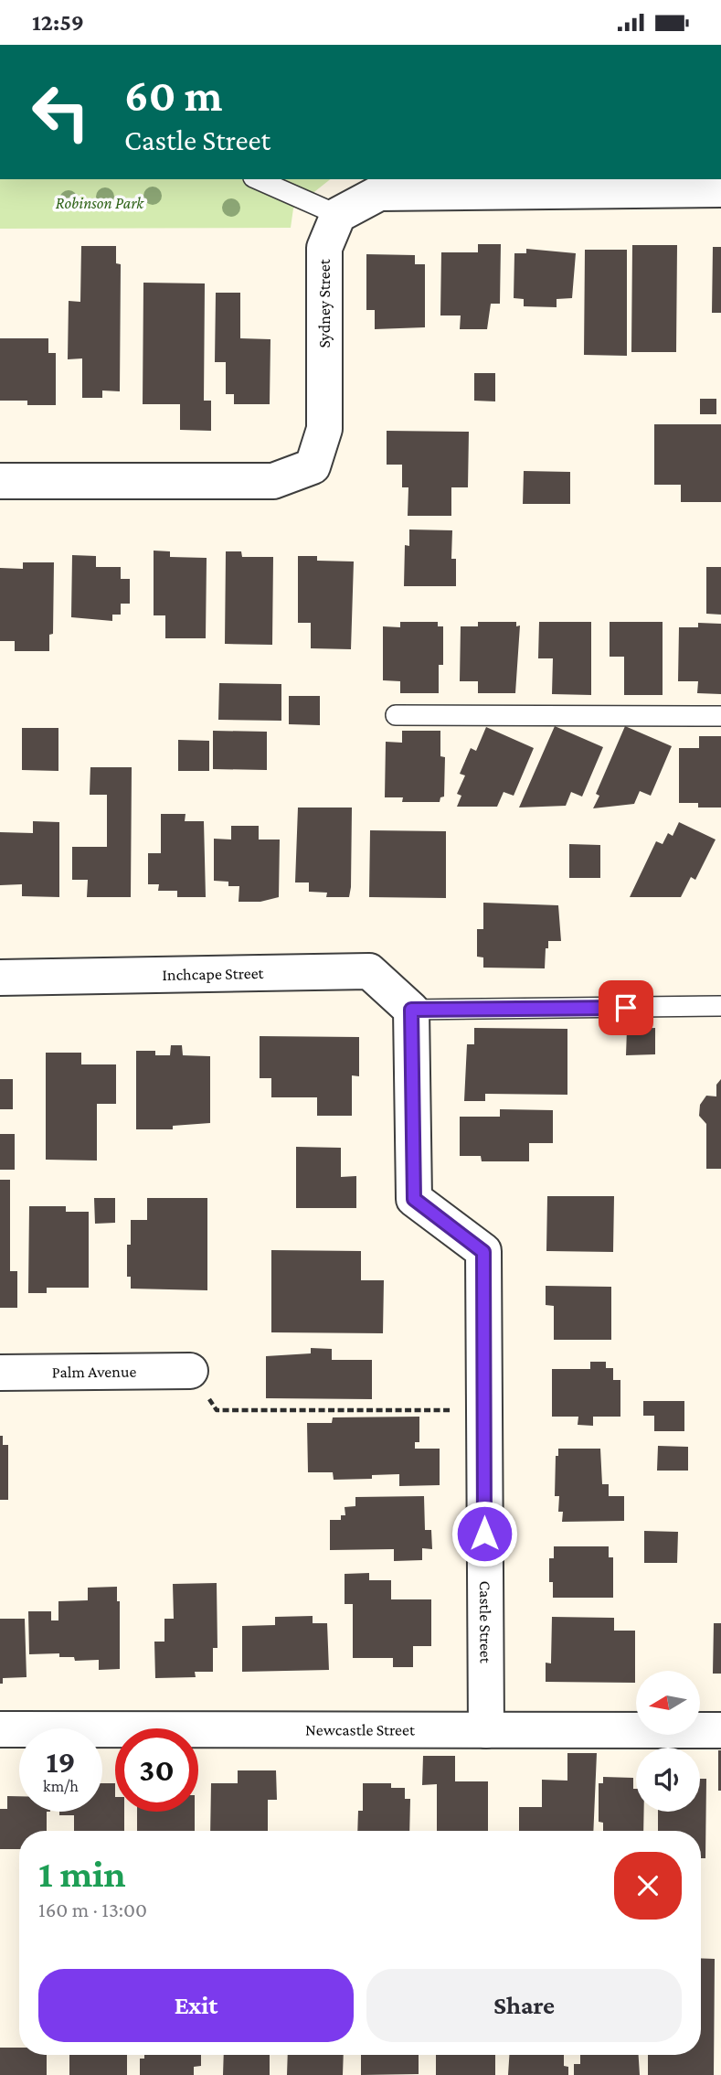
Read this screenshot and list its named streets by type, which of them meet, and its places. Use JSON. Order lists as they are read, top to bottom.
{
  "streets": {
    "street": [
      "Sydney Street",
      "Inchcape Street",
      "Palm Avenue",
      "Castle Street",
      "Newcastle Street"
    ]
  },
  "crossings": [
    ["Inchcape Street", "Castle Street"],
    ["Castle Street", "Newcastle Street"]
  ],
  "parks": ["Robinson Park"],
  "north": "left",
  "page": {
    "status": "12:59",
    "turn": ["60 m", "Castle Street"],
    "speed": "19 km/h",
    "limit": "30",
    "heading": ["1 min", "160 m · 13:00"],
    "buttons": ["Exit", "Share"]
  }
}
